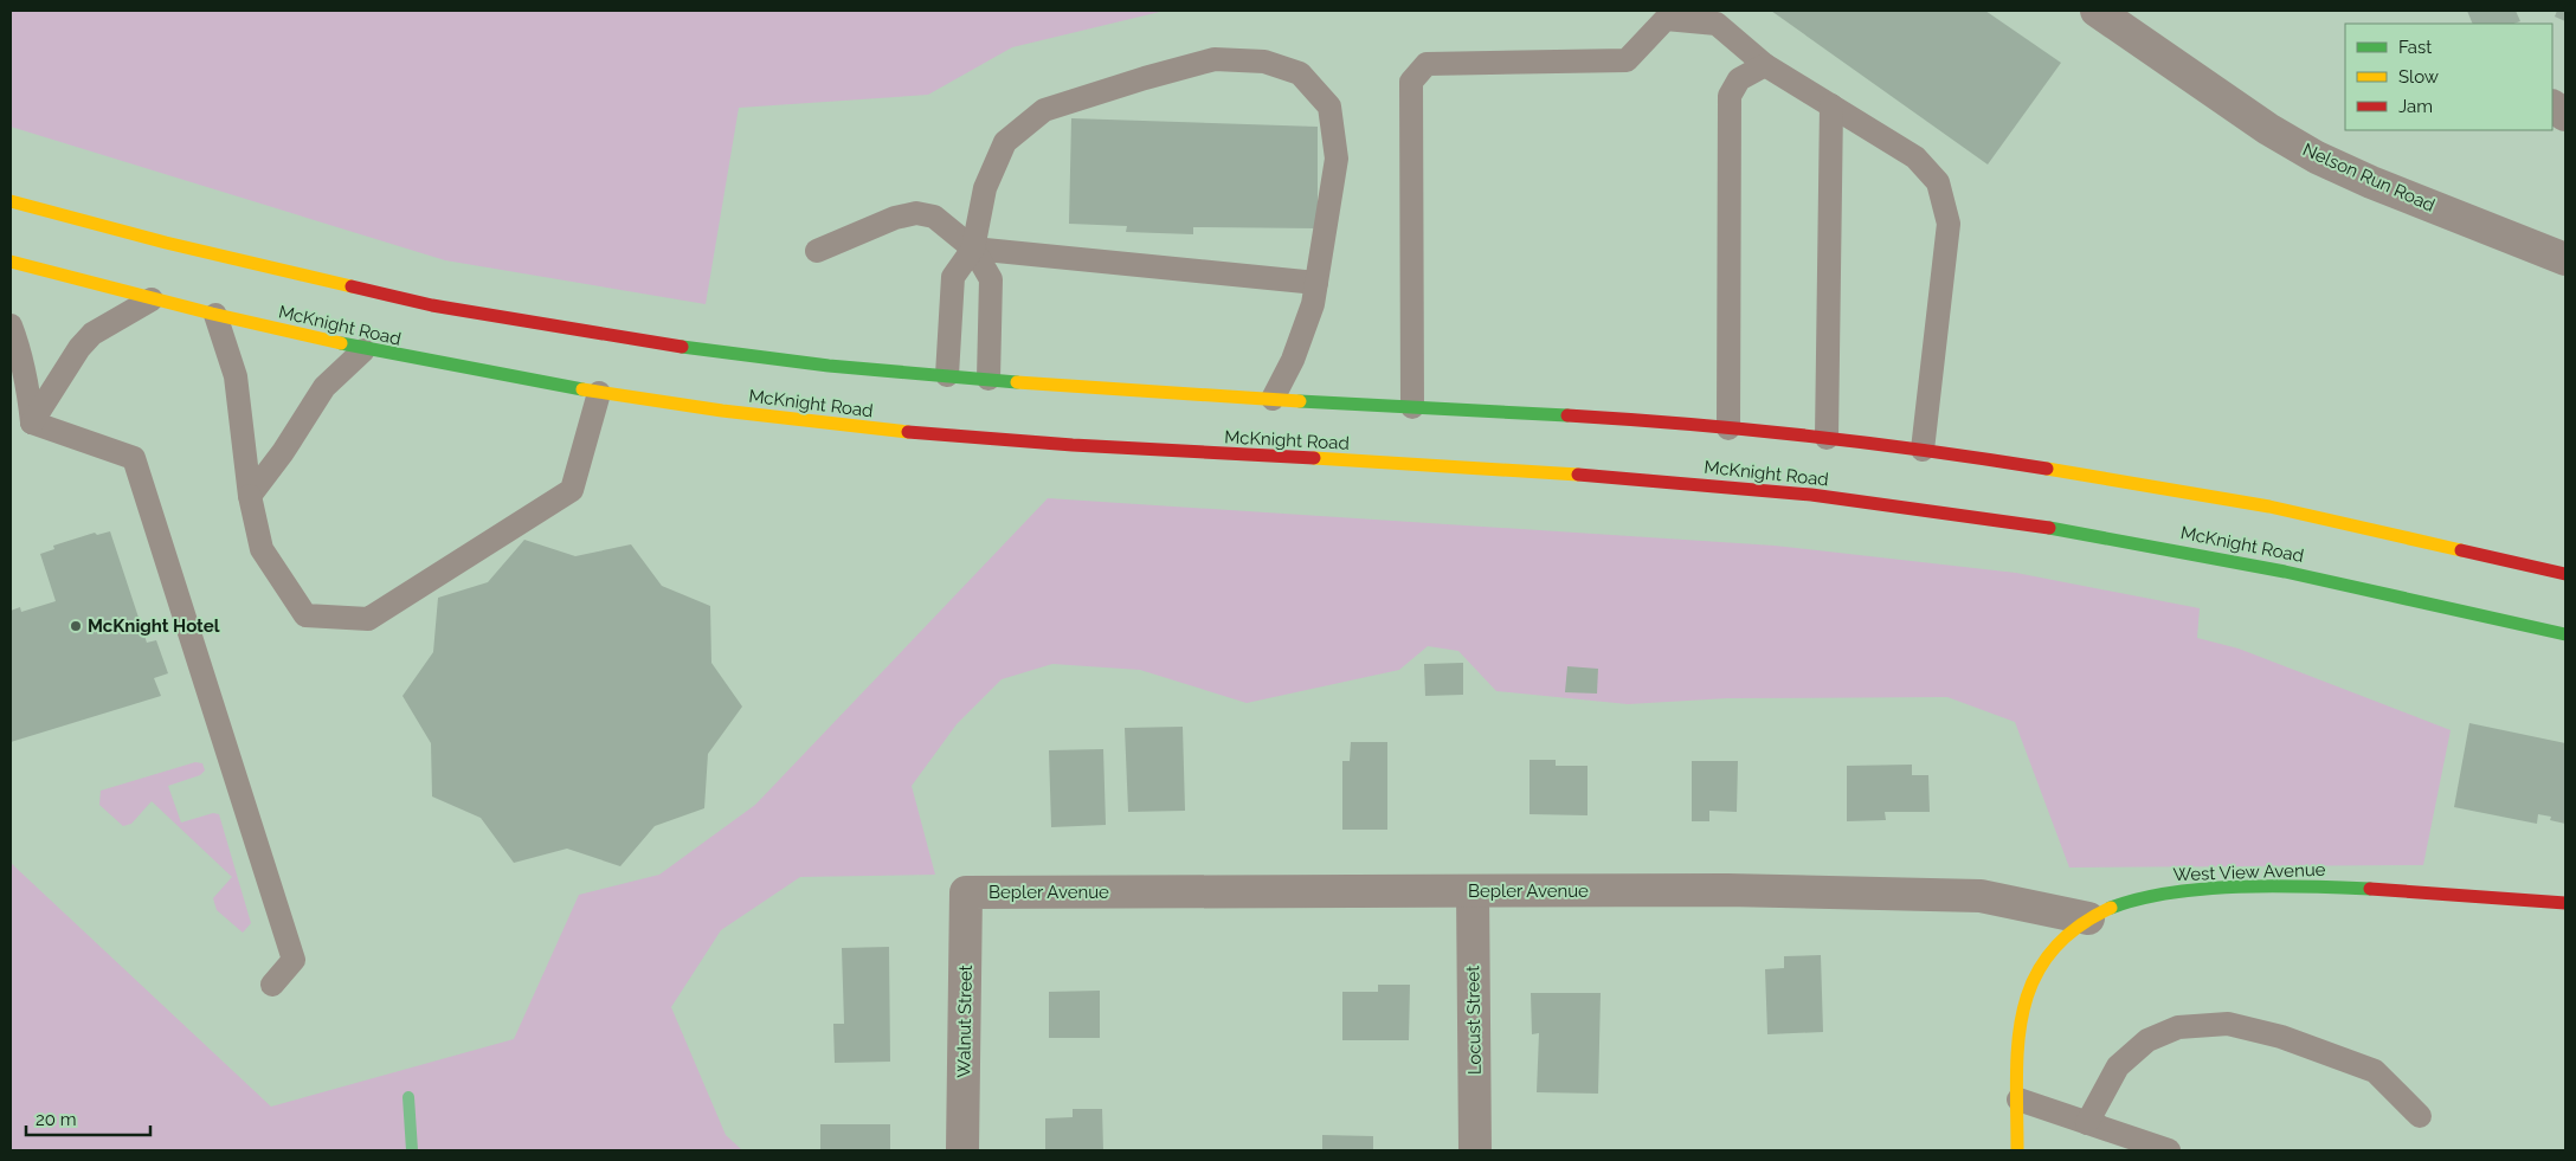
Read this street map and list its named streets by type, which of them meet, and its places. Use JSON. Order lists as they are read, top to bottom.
{
  "streets": {
    "main road": ["McKnight Road", "West View Avenue"],
    "street": [
      "Nelson Run Road",
      "Bepler Avenue",
      "Locust Street",
      "Walnut Street"
    ]
  },
  "crossings": [
    ["West View Avenue", "Bepler Avenue"],
    ["Bepler Avenue", "Locust Street"],
    ["Bepler Avenue", "Walnut Street"]
  ],
  "places": ["McKnight Hotel"],
  "legend": ["Fast", "Slow", "Jam"],
  "scale_bar": "20 m"
}
